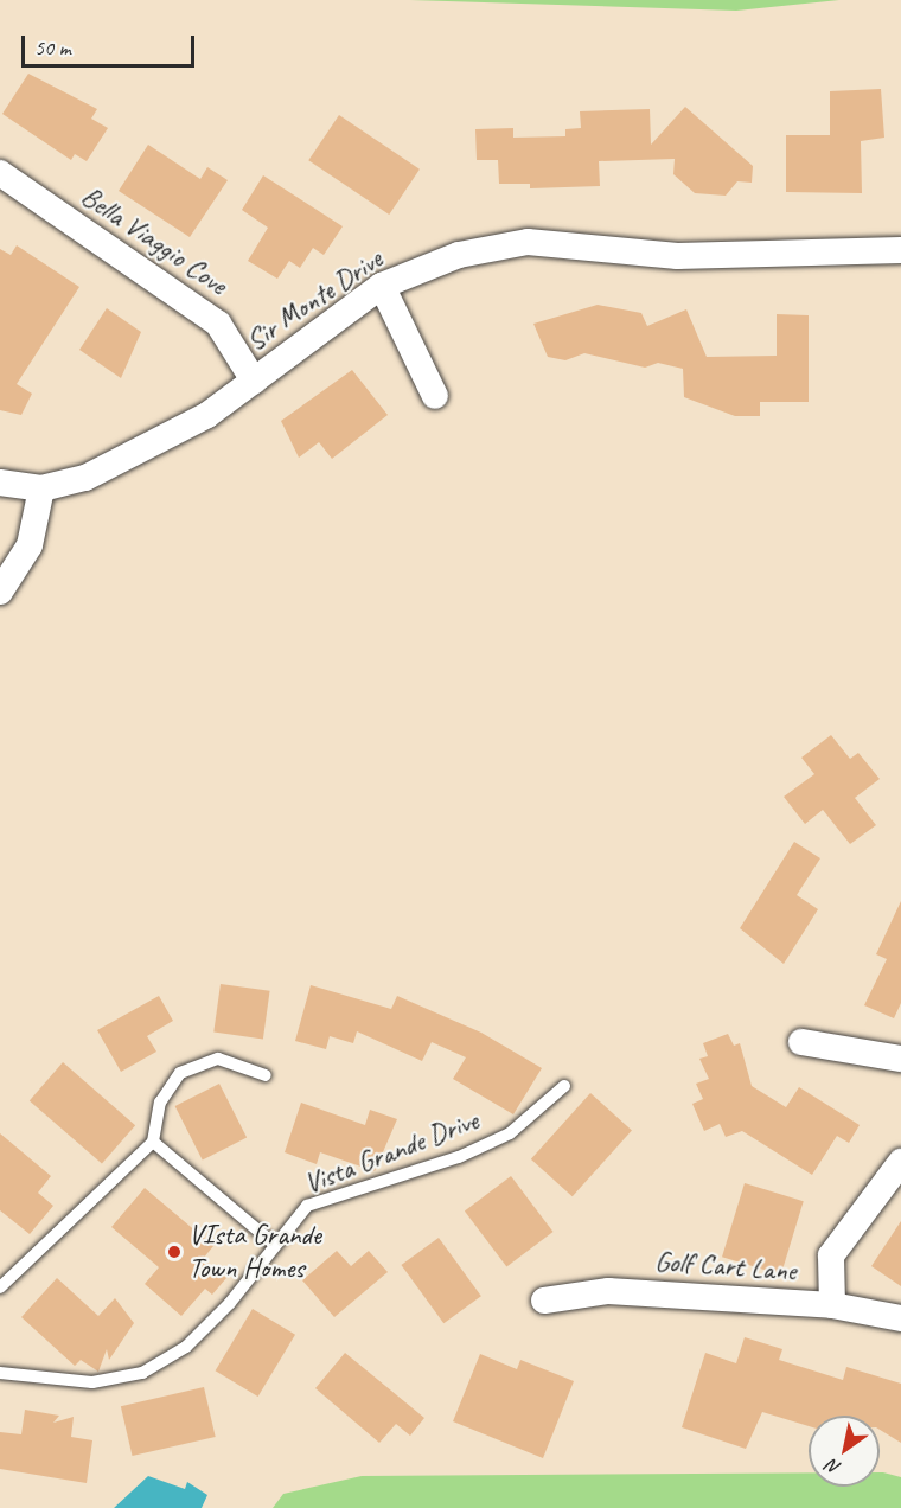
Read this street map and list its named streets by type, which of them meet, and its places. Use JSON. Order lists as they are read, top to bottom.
{
  "streets": {
    "street": ["Bella Viaggio Cove", "Sir Monte Drive", "Golf Cart Lane"],
    "lane": ["Vista Grande Drive"]
  },
  "crossings": [
    ["Bella Viaggio Cove", "Sir Monte Drive"]
  ],
  "places": ["VIsta Grande Town Homes"],
  "scale_bar": "50 m",
  "north": "bottom left"
}
